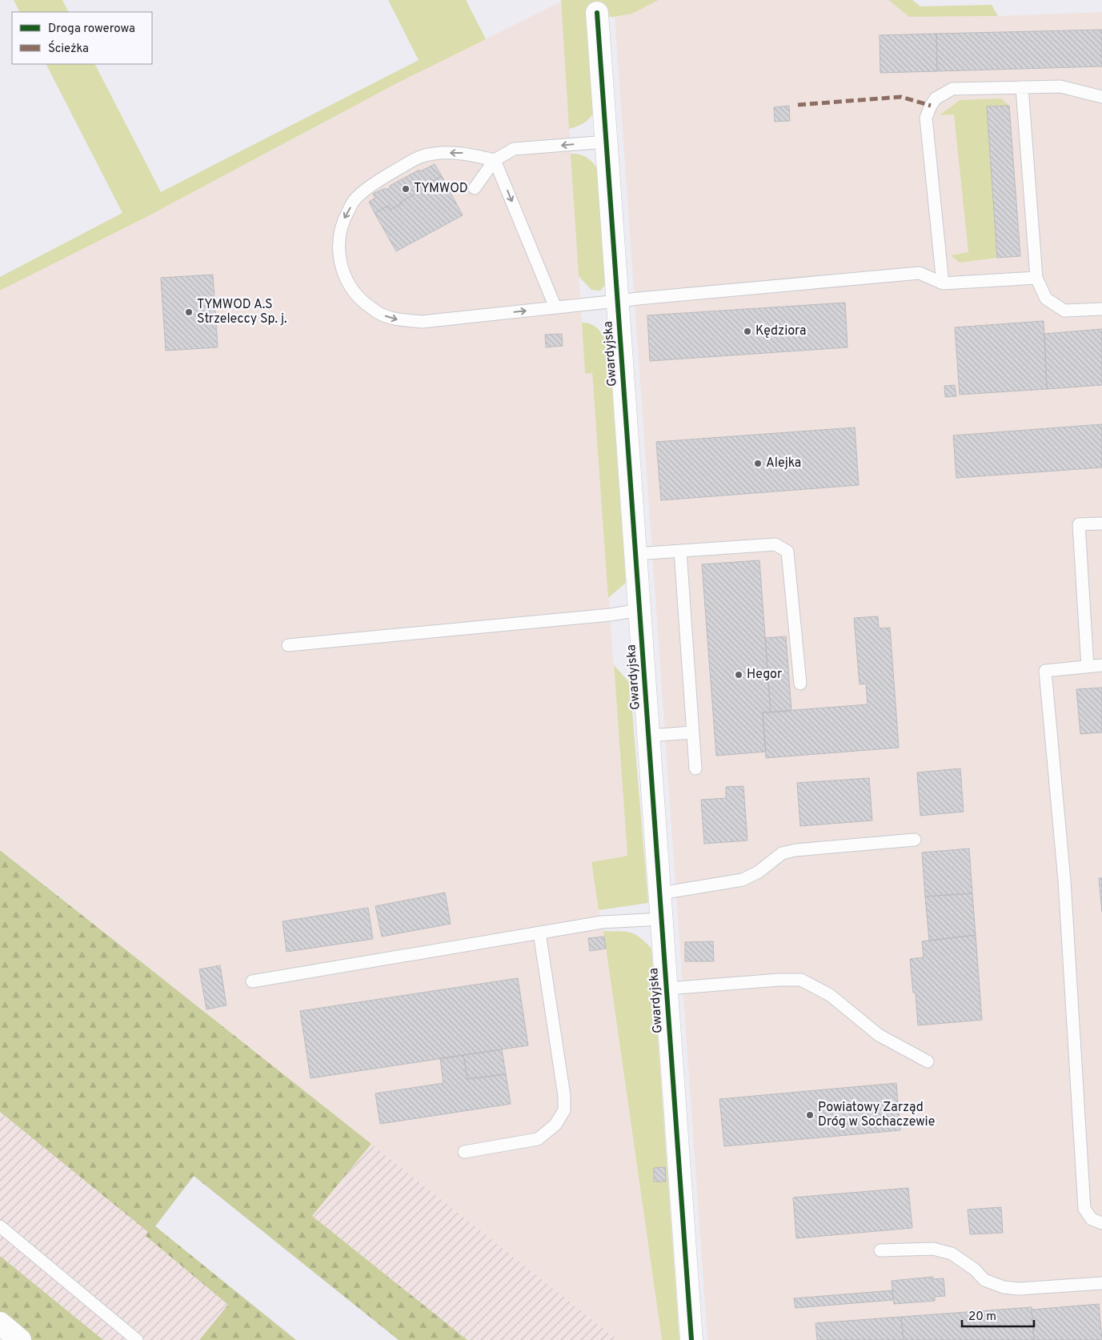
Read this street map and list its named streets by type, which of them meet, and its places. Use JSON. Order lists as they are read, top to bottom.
{
  "streets": {
    "street": ["Gwardyjska"]
  },
  "places": [
    "TYMWOD",
    "TYMWOD A.S Strzeleccy Sp. j.",
    "Kędziora",
    "Alejka",
    "Hegor",
    "Powiatowy Zarząd Dróg w Sochaczewie"
  ],
  "legend": ["Droga rowerowa", "Ścieżka"],
  "scale_bar": "20 m"
}
